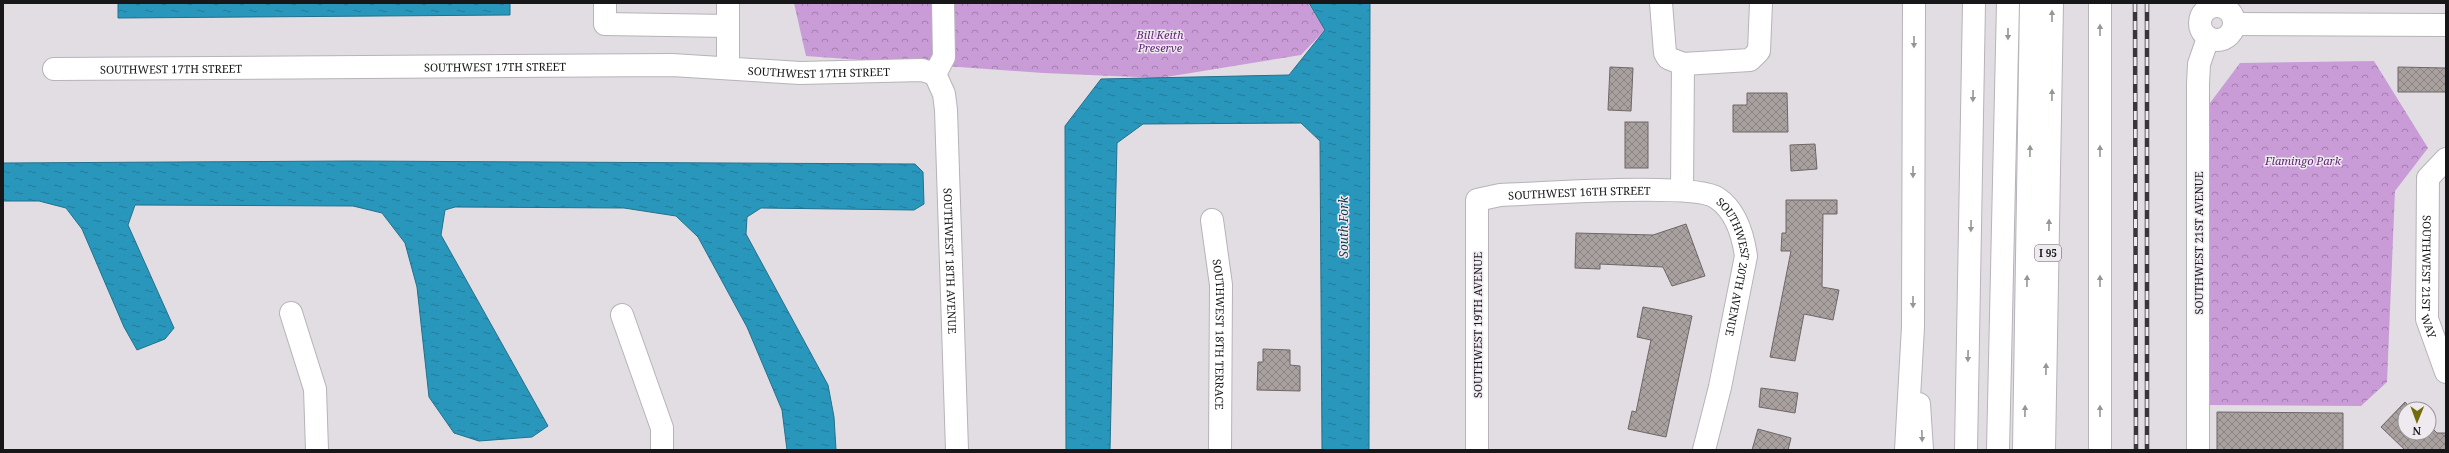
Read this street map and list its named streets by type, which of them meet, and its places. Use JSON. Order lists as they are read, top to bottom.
{
  "streets": {
    "main road": [
      "SOUTHWEST 17TH STREET",
      "SOUTHWEST 16TH STREET",
      "SOUTHWEST 21ST AVENUE",
      "I 95",
      "SOUTHWEST 18TH AVENUE",
      "SOUTHWEST 20TH AVENUE",
      "SOUTHWEST 21ST WAY",
      "SOUTHWEST 19TH AVENUE",
      "SOUTHWEST 18TH TERRACE"
    ]
  },
  "crossings": [
    ["SOUTHWEST 17TH STREET", "SOUTHWEST 18TH AVENUE"],
    ["SOUTHWEST 16TH STREET", "SOUTHWEST 20TH AVENUE"],
    ["SOUTHWEST 16TH STREET", "SOUTHWEST 19TH AVENUE"]
  ],
  "water": ["South Fork"],
  "parks": ["Bill Keith Preserve", "Flamingo Park"],
  "north": "bottom"
}
